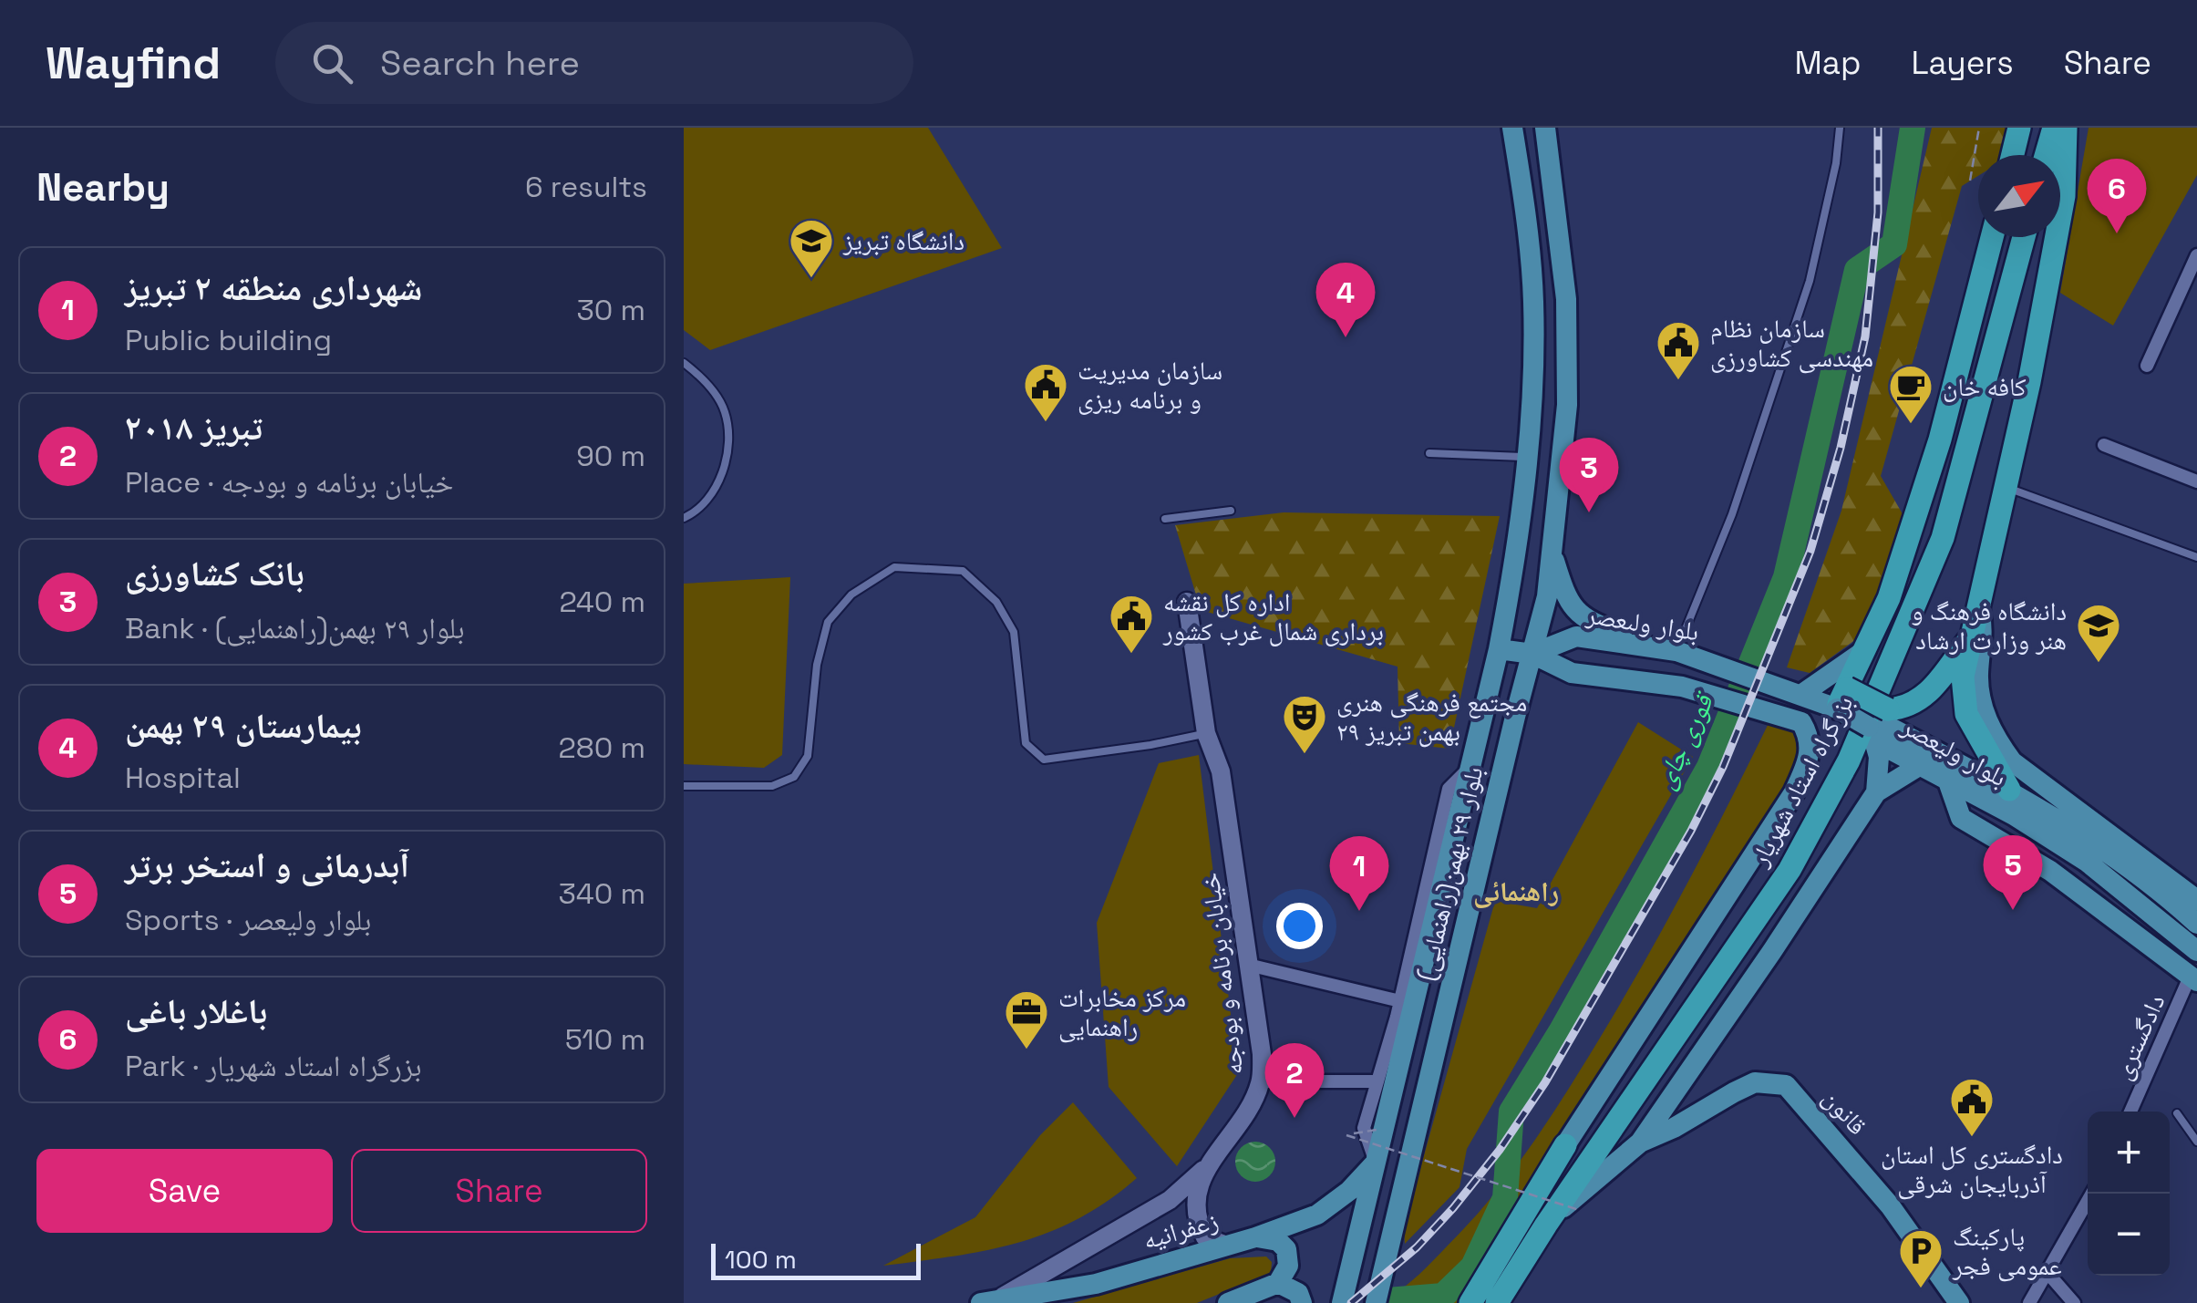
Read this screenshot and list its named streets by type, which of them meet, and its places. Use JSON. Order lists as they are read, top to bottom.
{
  "streets": {
    "highway": ["بزرگراه استاد شهریار"],
    "main road": [
      "بلوار ولىعصر",
      "بلوار ولیعصر",
      "بلوار ٢٩ بهمن(راهنمایی)",
      "قانون",
      "زعفرانیه"
    ],
    "street": ["خیابان برنامه و بودجه", "دادگستری"]
  },
  "crossings": [
    ["بلوار ولىعصر", "بلوار ولیعصر"],
    ["بلوار ولىعصر", "بلوار ٢٩ بهمن(راهنمایی)"],
    ["بلوار ٢٩ بهمن(راهنمایی)", "زعفرانیه"],
    ["خیابان برنامه و بودجه", "زعفرانیه"]
  ],
  "districts": ["راهنمائی"],
  "water": ["قوری چای"],
  "places": {
    "school or university": ["دانشگاه تبریز", "دانشگاه فرهنگ و هنر وزارت ارشاد"],
    "public building": [
      "سازمان نظام مهندسی کشاورزی",
      "سازمان مدیریت و برنامه ریزی",
      "اداره کل نقشه برداری شمال غرب کشور",
      "دادگستری کل استان آذربایجان شرقی"
    ],
    "cafe": ["کافه خان"],
    "theatre": ["مجتمع فرهنگی هنری ۲۹ بهمن تبریز"],
    "office": ["مرکز مخابرات راهنمایی"],
    "parking": ["پارکینگ عمومی فجر"]
  },
  "scale_bar": "100 m",
  "north": "top right",
  "page": {
    "header": "Wayfind",
    "search": "Search here",
    "nav": ["Map", "Layers", "Share"],
    "heading": ["Nearby", "6 results"],
    "pins": [
      "6",
      "4",
      "3",
      "5",
      "1",
      "2"
    ],
    "list": [
      {
        "mark": "1",
        "name": "شهرداری منطقه ۲ تبریز",
        "note": "Public building",
        "value": "30 m"
      },
      {
        "mark": "2",
        "name": "تبریز ۲۰۱۸",
        "note": "Place · خیابان برنامه و بودجه",
        "value": "90 m"
      },
      {
        "mark": "3",
        "name": "بانک کشاورزی",
        "note": "Bank · بلوار ٢٩ بهمن(راهنمایی)",
        "value": "240 m"
      },
      {
        "mark": "4",
        "name": "بیمارستان ٢٩ بهمن",
        "note": "Hospital",
        "value": "280 m"
      },
      {
        "mark": "5",
        "name": "آبدرمانی و استخر برتر",
        "note": "Sports · بلوار ولیعصر",
        "value": "340 m"
      },
      {
        "mark": "6",
        "name": "باغلار باغی",
        "note": "Park · بزرگراه استاد شهریار",
        "value": "510 m"
      }
    ],
    "map_buttons": ["+", "−"],
    "buttons": ["Save", "Share"],
    "scale": "100 m"
  }
}
